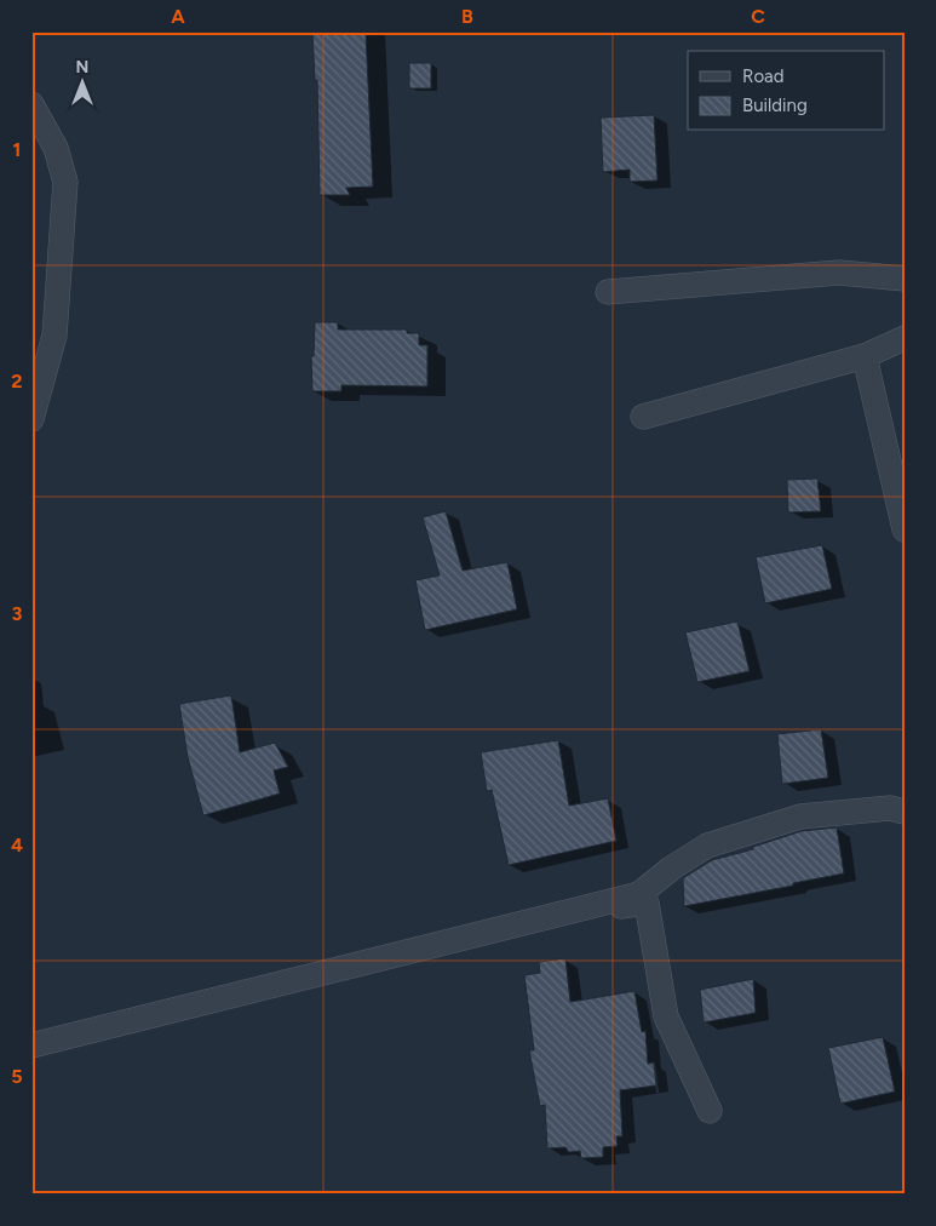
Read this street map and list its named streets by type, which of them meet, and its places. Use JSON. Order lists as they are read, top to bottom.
{
  "legend": ["Road", "Building"],
  "north": "top",
  "grid": {
    "columns": ["A", "B", "C"],
    "rows": [
      "1",
      "2",
      "3",
      "4",
      "5"
    ]
  }
}
